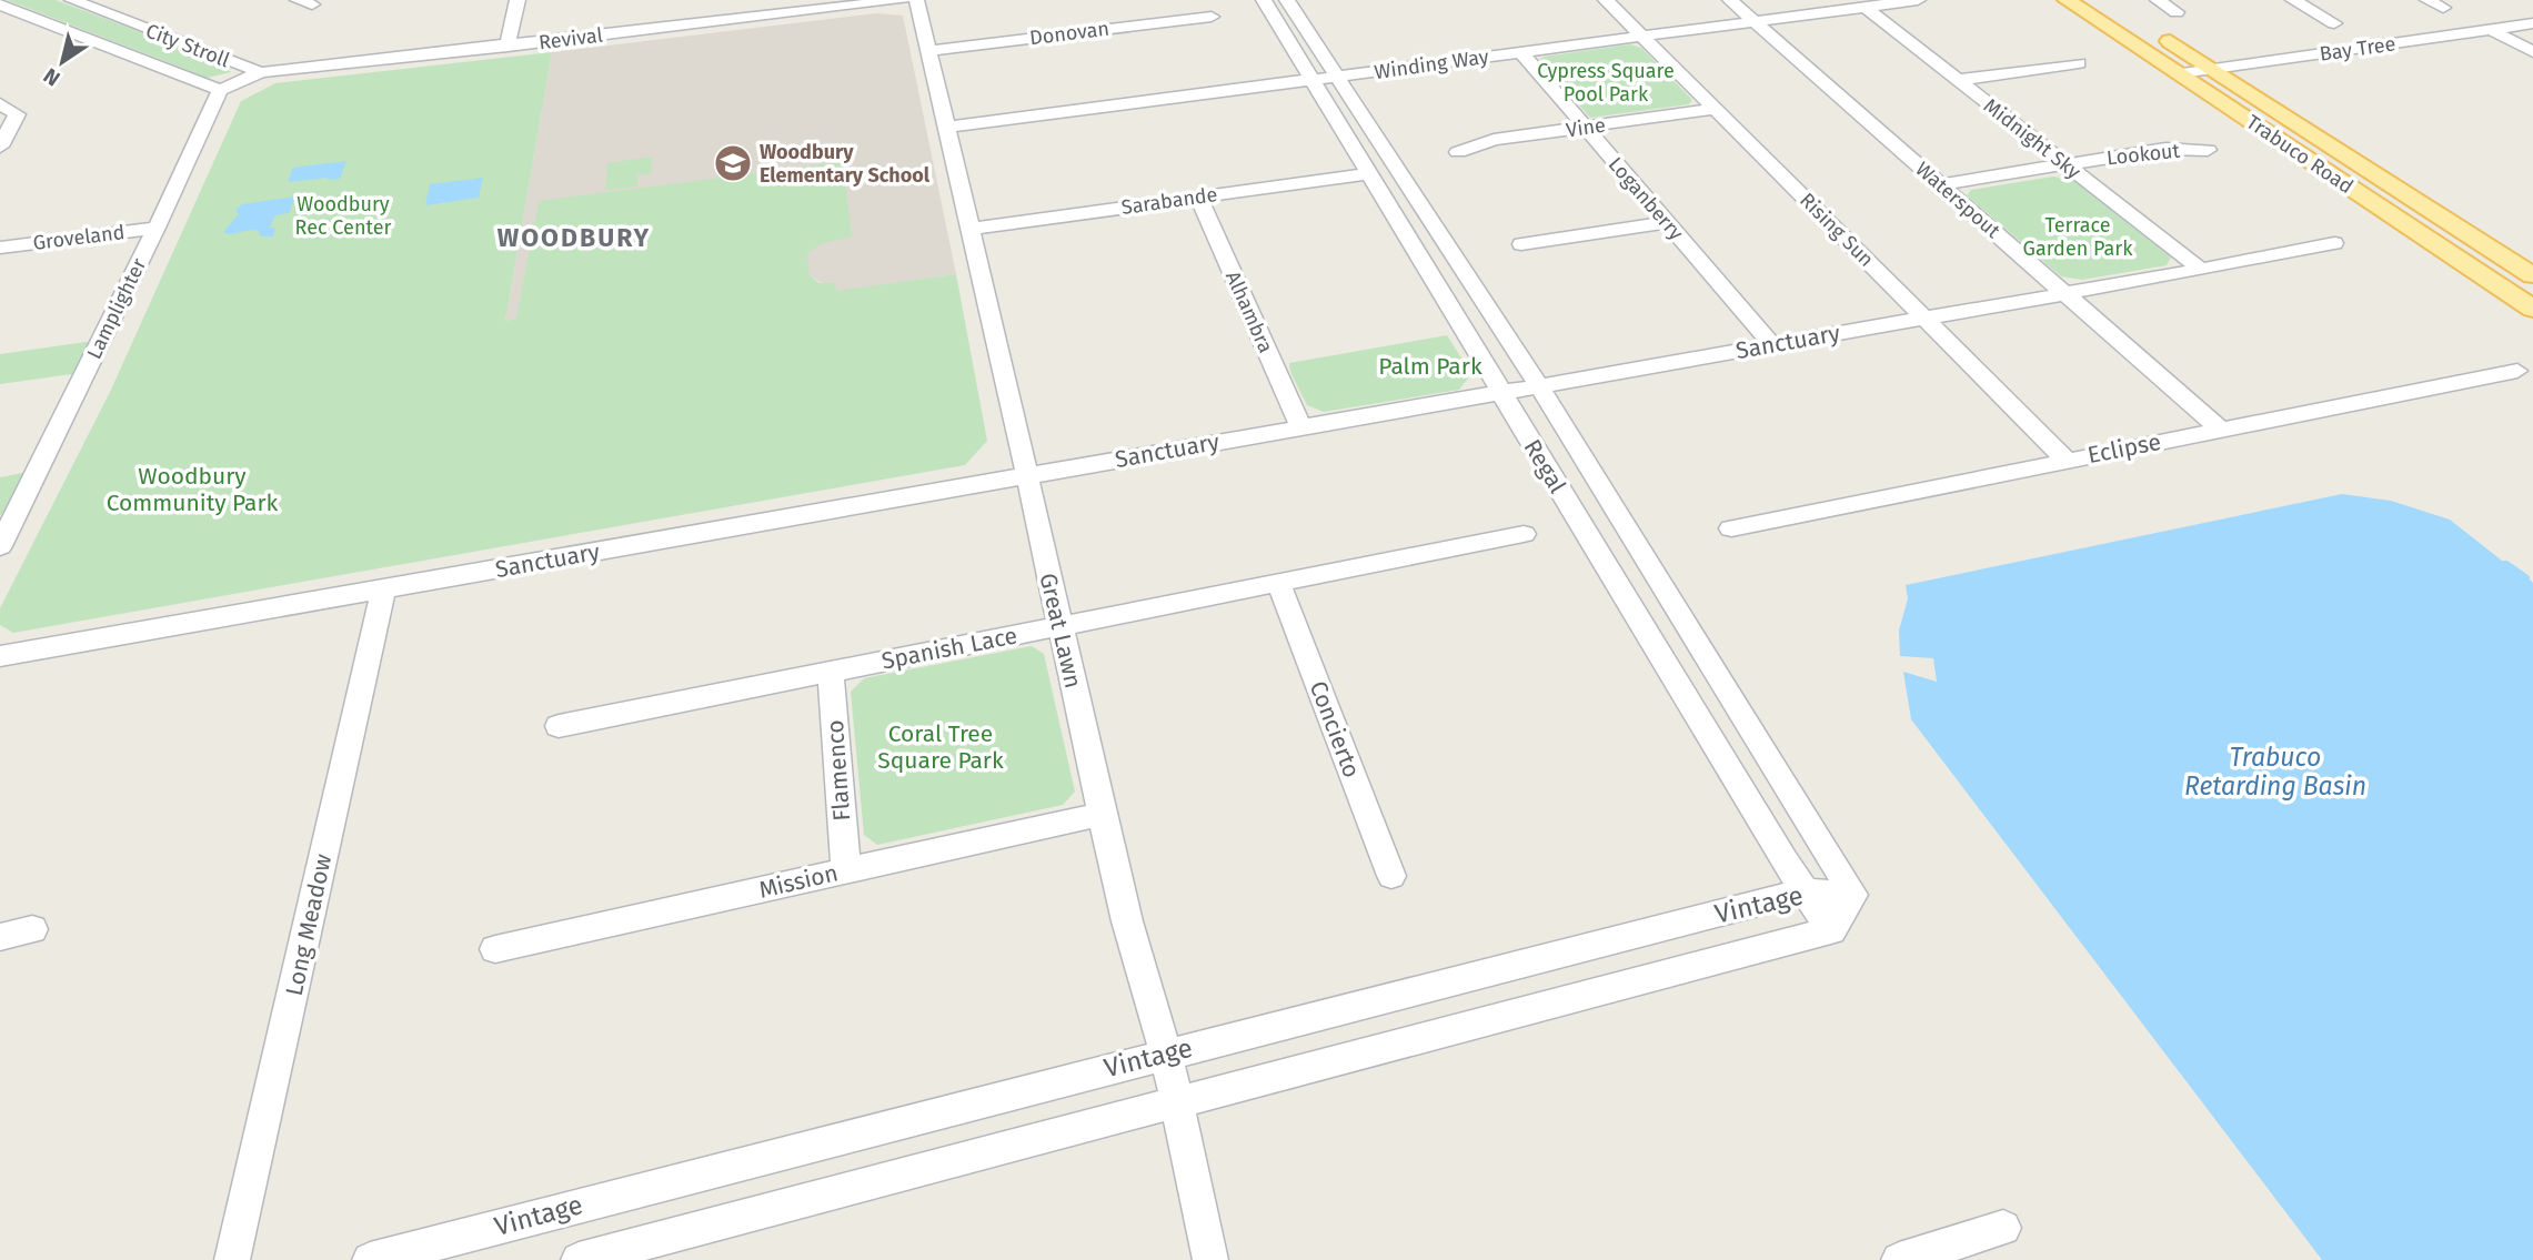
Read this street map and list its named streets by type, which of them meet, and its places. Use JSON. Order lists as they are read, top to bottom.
{
  "streets": {
    "main road": ["Trabuco Road"],
    "street": [
      "Donovan",
      "Revival",
      "City Stroll",
      "Bay Tree",
      "Winding Way",
      "Vine",
      "Midnight Sky",
      "Lookout",
      "Loganberry",
      "Waterspout",
      "Sarabande",
      "Rising Sun",
      "Groveland",
      "Lamplighter",
      "Alhambra",
      "Sanctuary",
      "Eclipse",
      "Regal",
      "Great Lawn",
      "Spanish Lace",
      "Concierto",
      "Flamenco",
      "Mission",
      "Vintage",
      "Long Meadow"
    ]
  },
  "crossings": [
    ["Donovan", "Great Lawn"],
    ["Revival", "City Stroll"],
    ["Revival", "Lamplighter"],
    ["City Stroll", "Lamplighter"],
    ["Bay Tree", "Trabuco Road"],
    ["Winding Way", "Midnight Sky"],
    ["Winding Way", "Loganberry"],
    ["Winding Way", "Waterspout"],
    ["Winding Way", "Rising Sun"],
    ["Winding Way", "Regal"],
    ["Winding Way", "Great Lawn"],
    ["Vine", "Loganberry"],
    ["Vine", "Rising Sun"],
    ["Midnight Sky", "Lookout"],
    ["Midnight Sky", "Sanctuary"],
    ["Lookout", "Waterspout"],
    ["Loganberry", "Sanctuary"],
    ["Waterspout", "Sanctuary"],
    ["Waterspout", "Eclipse"],
    ["Sarabande", "Alhambra"],
    ["Sarabande", "Regal"],
    ["Sarabande", "Great Lawn"],
    ["Rising Sun", "Sanctuary"],
    ["Rising Sun", "Eclipse"],
    ["Groveland", "Lamplighter"],
    ["Alhambra", "Sanctuary"],
    ["Sanctuary", "Regal"],
    ["Sanctuary", "Great Lawn"],
    ["Sanctuary", "Long Meadow"],
    ["Regal", "Vintage"],
    ["Great Lawn", "Spanish Lace"],
    ["Great Lawn", "Mission"],
    ["Great Lawn", "Vintage"],
    ["Spanish Lace", "Concierto"],
    ["Spanish Lace", "Flamenco"],
    ["Flamenco", "Mission"]
  ],
  "districts": ["WOODBURY"],
  "water": ["Trabuco Retarding Basin"],
  "parks": [
    "Cypress Square Pool Park",
    "Woodbury Rec Center",
    "Terrace Garden Park",
    "Palm Park",
    "Woodbury Community Park",
    "Coral Tree Square Park"
  ],
  "places": {
    "school or university": ["Woodbury Elementary School"]
  },
  "north": "bottom left"
}
